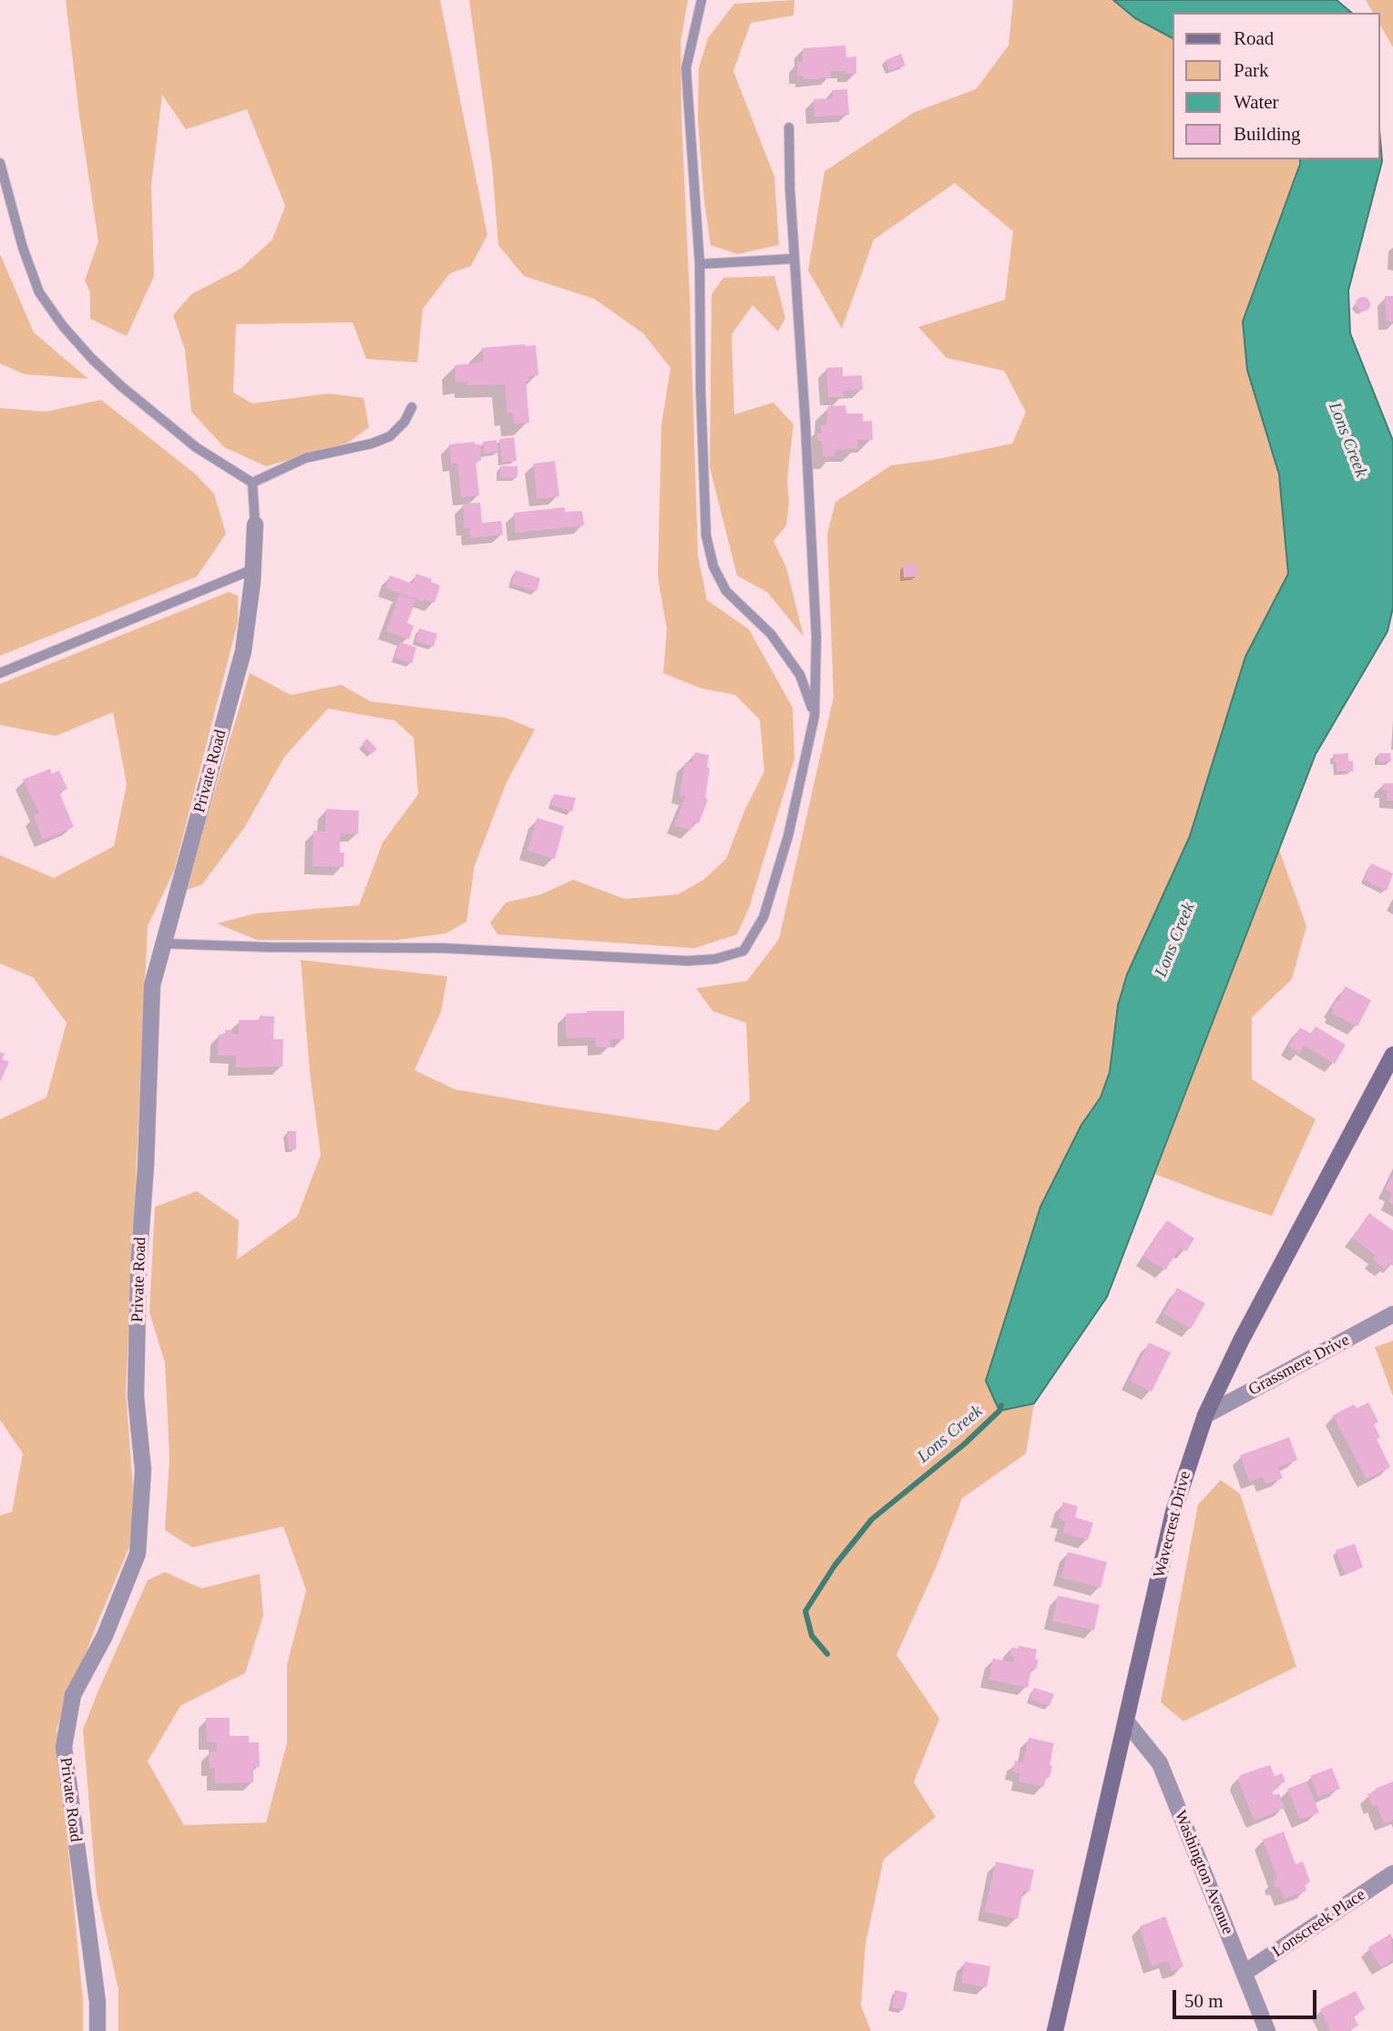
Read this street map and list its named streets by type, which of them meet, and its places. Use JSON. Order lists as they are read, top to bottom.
{
  "streets": {
    "street": [
      "Private Road",
      "Grassmere Drive",
      "Wavecrest Drive",
      "Washington Avenue",
      "Lonscreek Place"
    ]
  },
  "crossings": [
    ["Grassmere Drive", "Wavecrest Drive"],
    ["Wavecrest Drive", "Washington Avenue"],
    ["Washington Avenue", "Lonscreek Place"]
  ],
  "water": ["Lons Creek"],
  "legend": [
    "Road",
    "Park",
    "Water",
    "Building"
  ],
  "scale_bar": "50 m"
}
